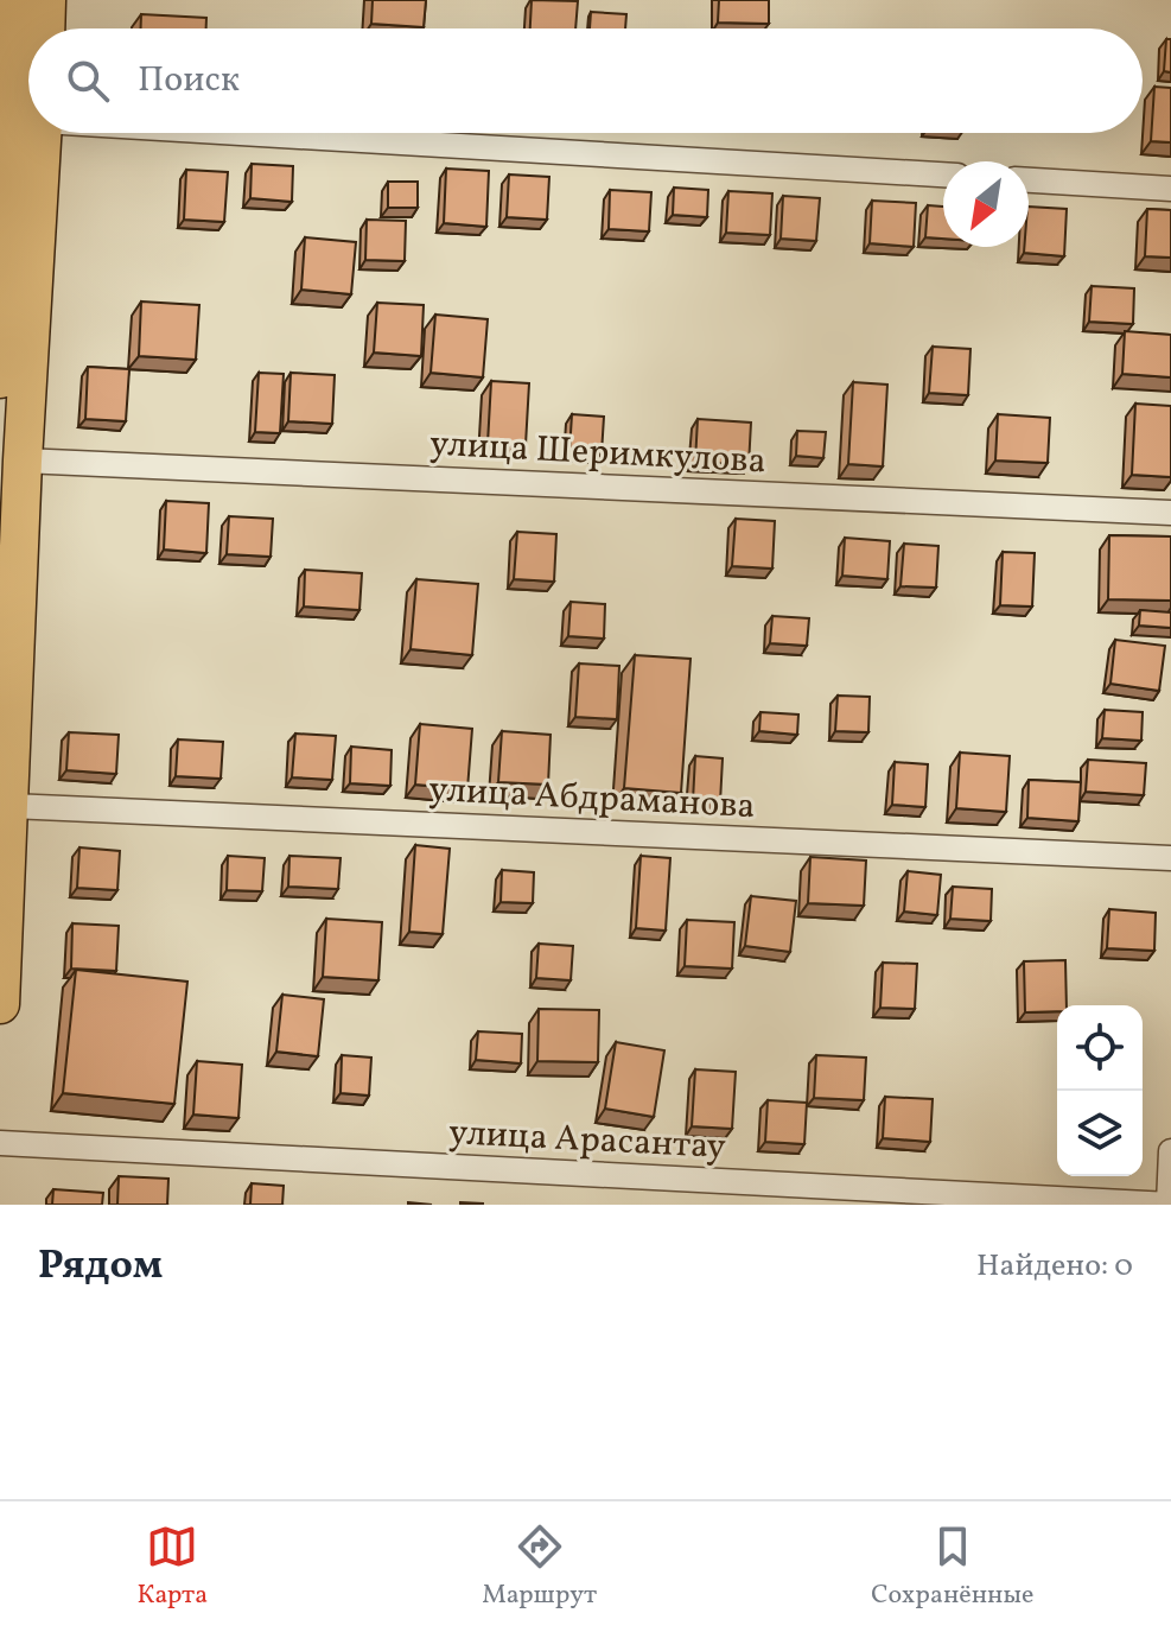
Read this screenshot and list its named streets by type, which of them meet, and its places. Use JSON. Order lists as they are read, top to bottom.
{
  "streets": {
    "street": ["улица Шеримкулова", "улица Абдраманова", "улица Арасантау"]
  },
  "north": "bottom left",
  "page": {
    "search": "Поиск",
    "heading": ["Рядом", "Найдено: 0"],
    "nav": ["Карта", "Маршрут", "Сохранённые"]
  }
}
